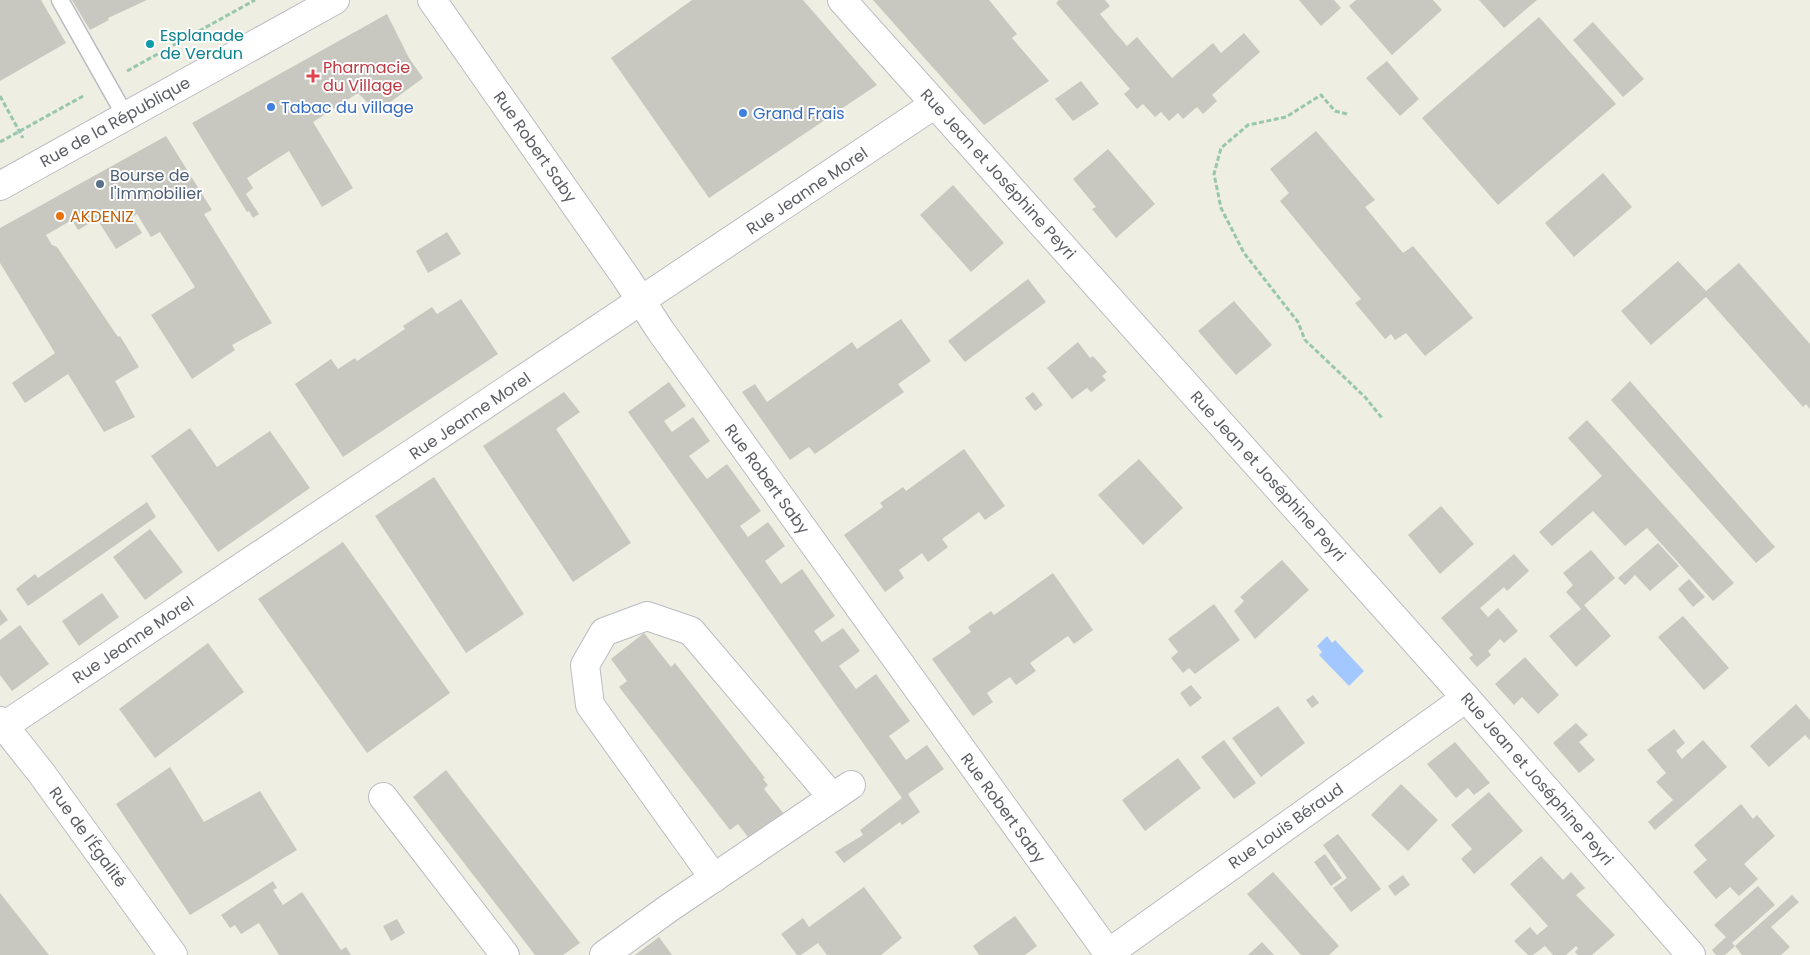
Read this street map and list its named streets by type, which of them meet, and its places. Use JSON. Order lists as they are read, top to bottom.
{
  "streets": {
    "street": [
      "Rue de la République",
      "Rue Robert Saby",
      "Rue Jean et Joséphine Peyri",
      "Rue Jeanne Morel",
      "Rue Louis Béraud",
      "Rue de l'Égalité"
    ]
  },
  "crossings": [
    ["Rue Robert Saby", "Rue Jeanne Morel"],
    ["Rue Robert Saby", "Rue Louis Béraud"],
    ["Rue Jean et Joséphine Peyri", "Rue Jeanne Morel"],
    ["Rue Jean et Joséphine Peyri", "Rue Louis Béraud"],
    ["Rue Jeanne Morel", "Rue de l'Égalité"]
  ],
  "places": {
    "other": [
      "Esplanade de Verdun",
      "Tabac du village",
      "Grand Frais",
      "Bourse de l'Immobilier",
      "AKDENIZ"
    ],
    "health": ["Pharmacie du Village"]
  }
}
